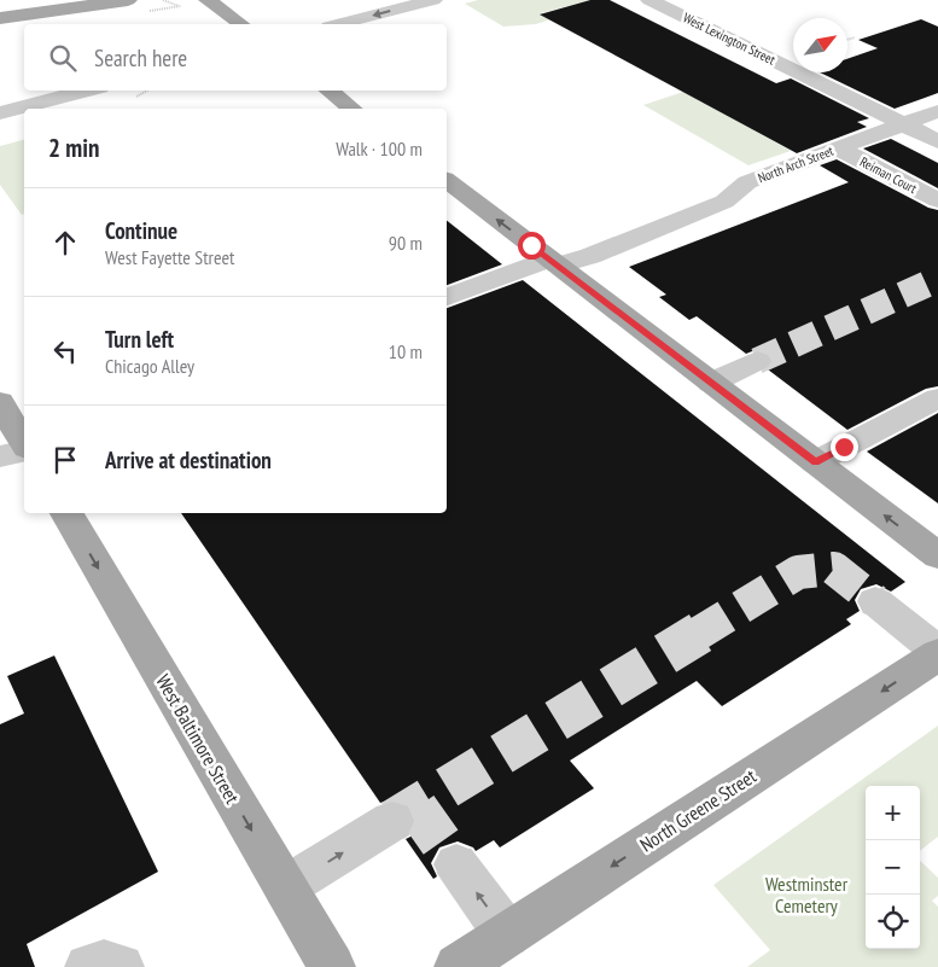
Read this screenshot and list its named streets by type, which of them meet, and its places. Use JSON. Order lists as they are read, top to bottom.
{
  "streets": {
    "main road": ["West Baltimore Street", "North Greene Street"],
    "street": ["West Lexington Street", "North Arch Street", "Reiman Court"]
  },
  "crossings": [
    ["West Lexington Street", "North Arch Street"],
    ["North Arch Street", "Reiman Court"]
  ],
  "one_way": ["West Baltimore Street", "North Greene Street"],
  "parks": ["Westminster Cemetery"],
  "north": "top right",
  "page": {
    "search": "Search here",
    "heading": ["2 min", "Walk · 100 m"],
    "list": [
      ["Continue", "West Fayette Street", "90 m"],
      ["Turn left", "Chicago Alley", "10 m"],
      "Arrive at destination"
    ],
    "map_buttons": ["+", "−"]
  }
}
